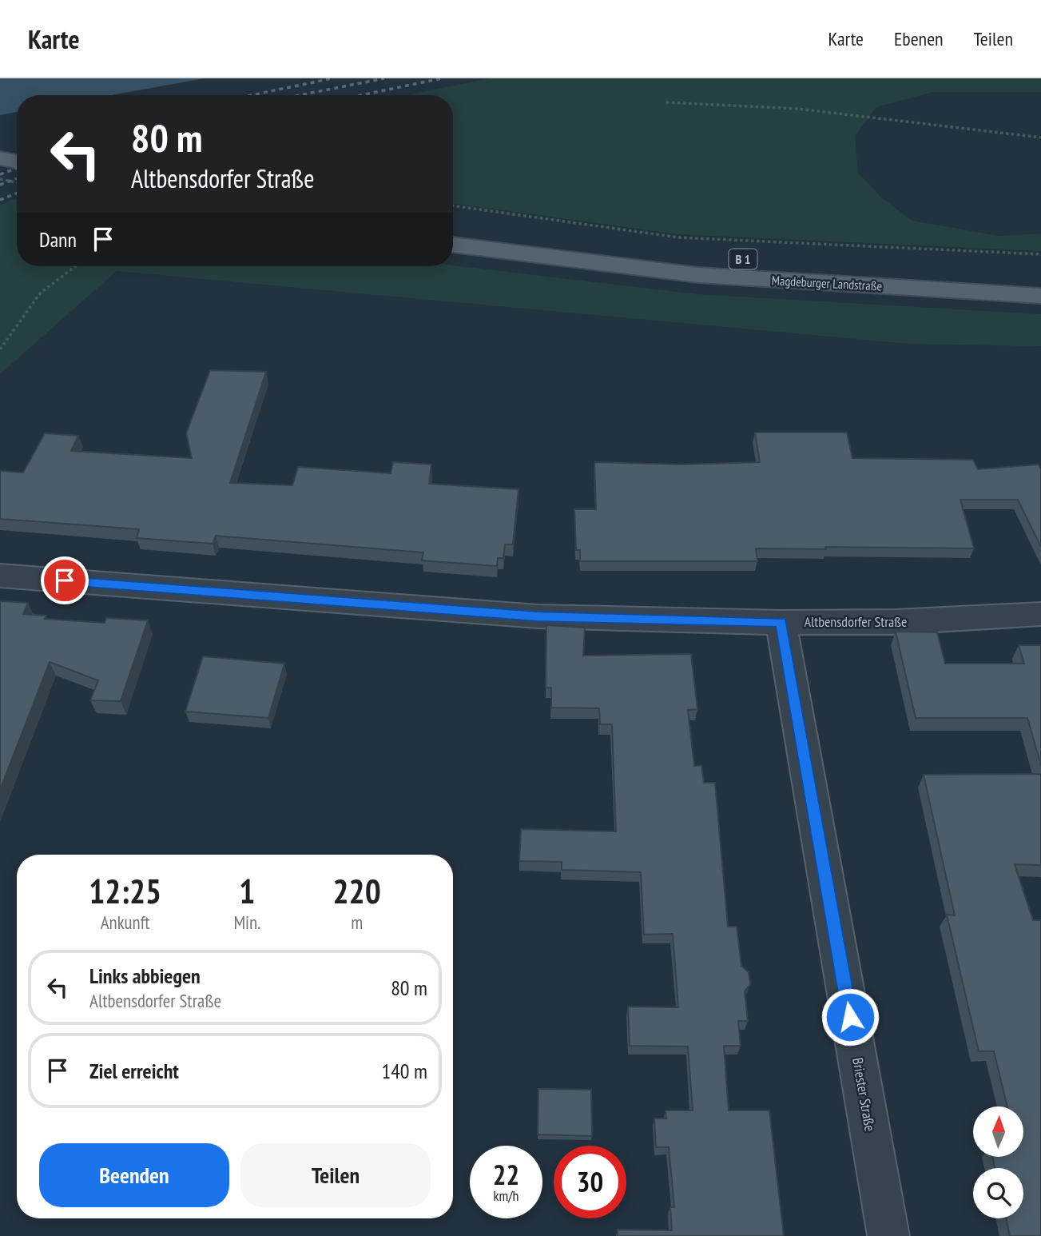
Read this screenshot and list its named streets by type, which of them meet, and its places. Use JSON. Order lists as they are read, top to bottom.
{
  "streets": {
    "main road": ["B 1", "Magdeburger Landstraße"],
    "street": ["Altbensdorfer Straße", "Briester Straße"]
  },
  "crossings": [
    ["Altbensdorfer Straße", "Briester Straße"]
  ],
  "north": "top",
  "page": {
    "header": "Karte",
    "nav": ["Karte", "Ebenen", "Teilen"],
    "turn": ["80 m", "Altbensdorfer Straße"],
    "then": "Dann",
    "eta": [
      "12:25",
      "Ankunft",
      "1",
      "Min.",
      "220",
      "m"
    ],
    "list": [
      {
        "name": "Links abbiegen",
        "note": "Altbensdorfer Straße",
        "value": "80 m"
      },
      {
        "name": "Ziel erreicht",
        "value": "140 m"
      }
    ],
    "buttons": ["Beenden", "Teilen"],
    "speed": "22 km/h",
    "limit": "30"
  }
}
